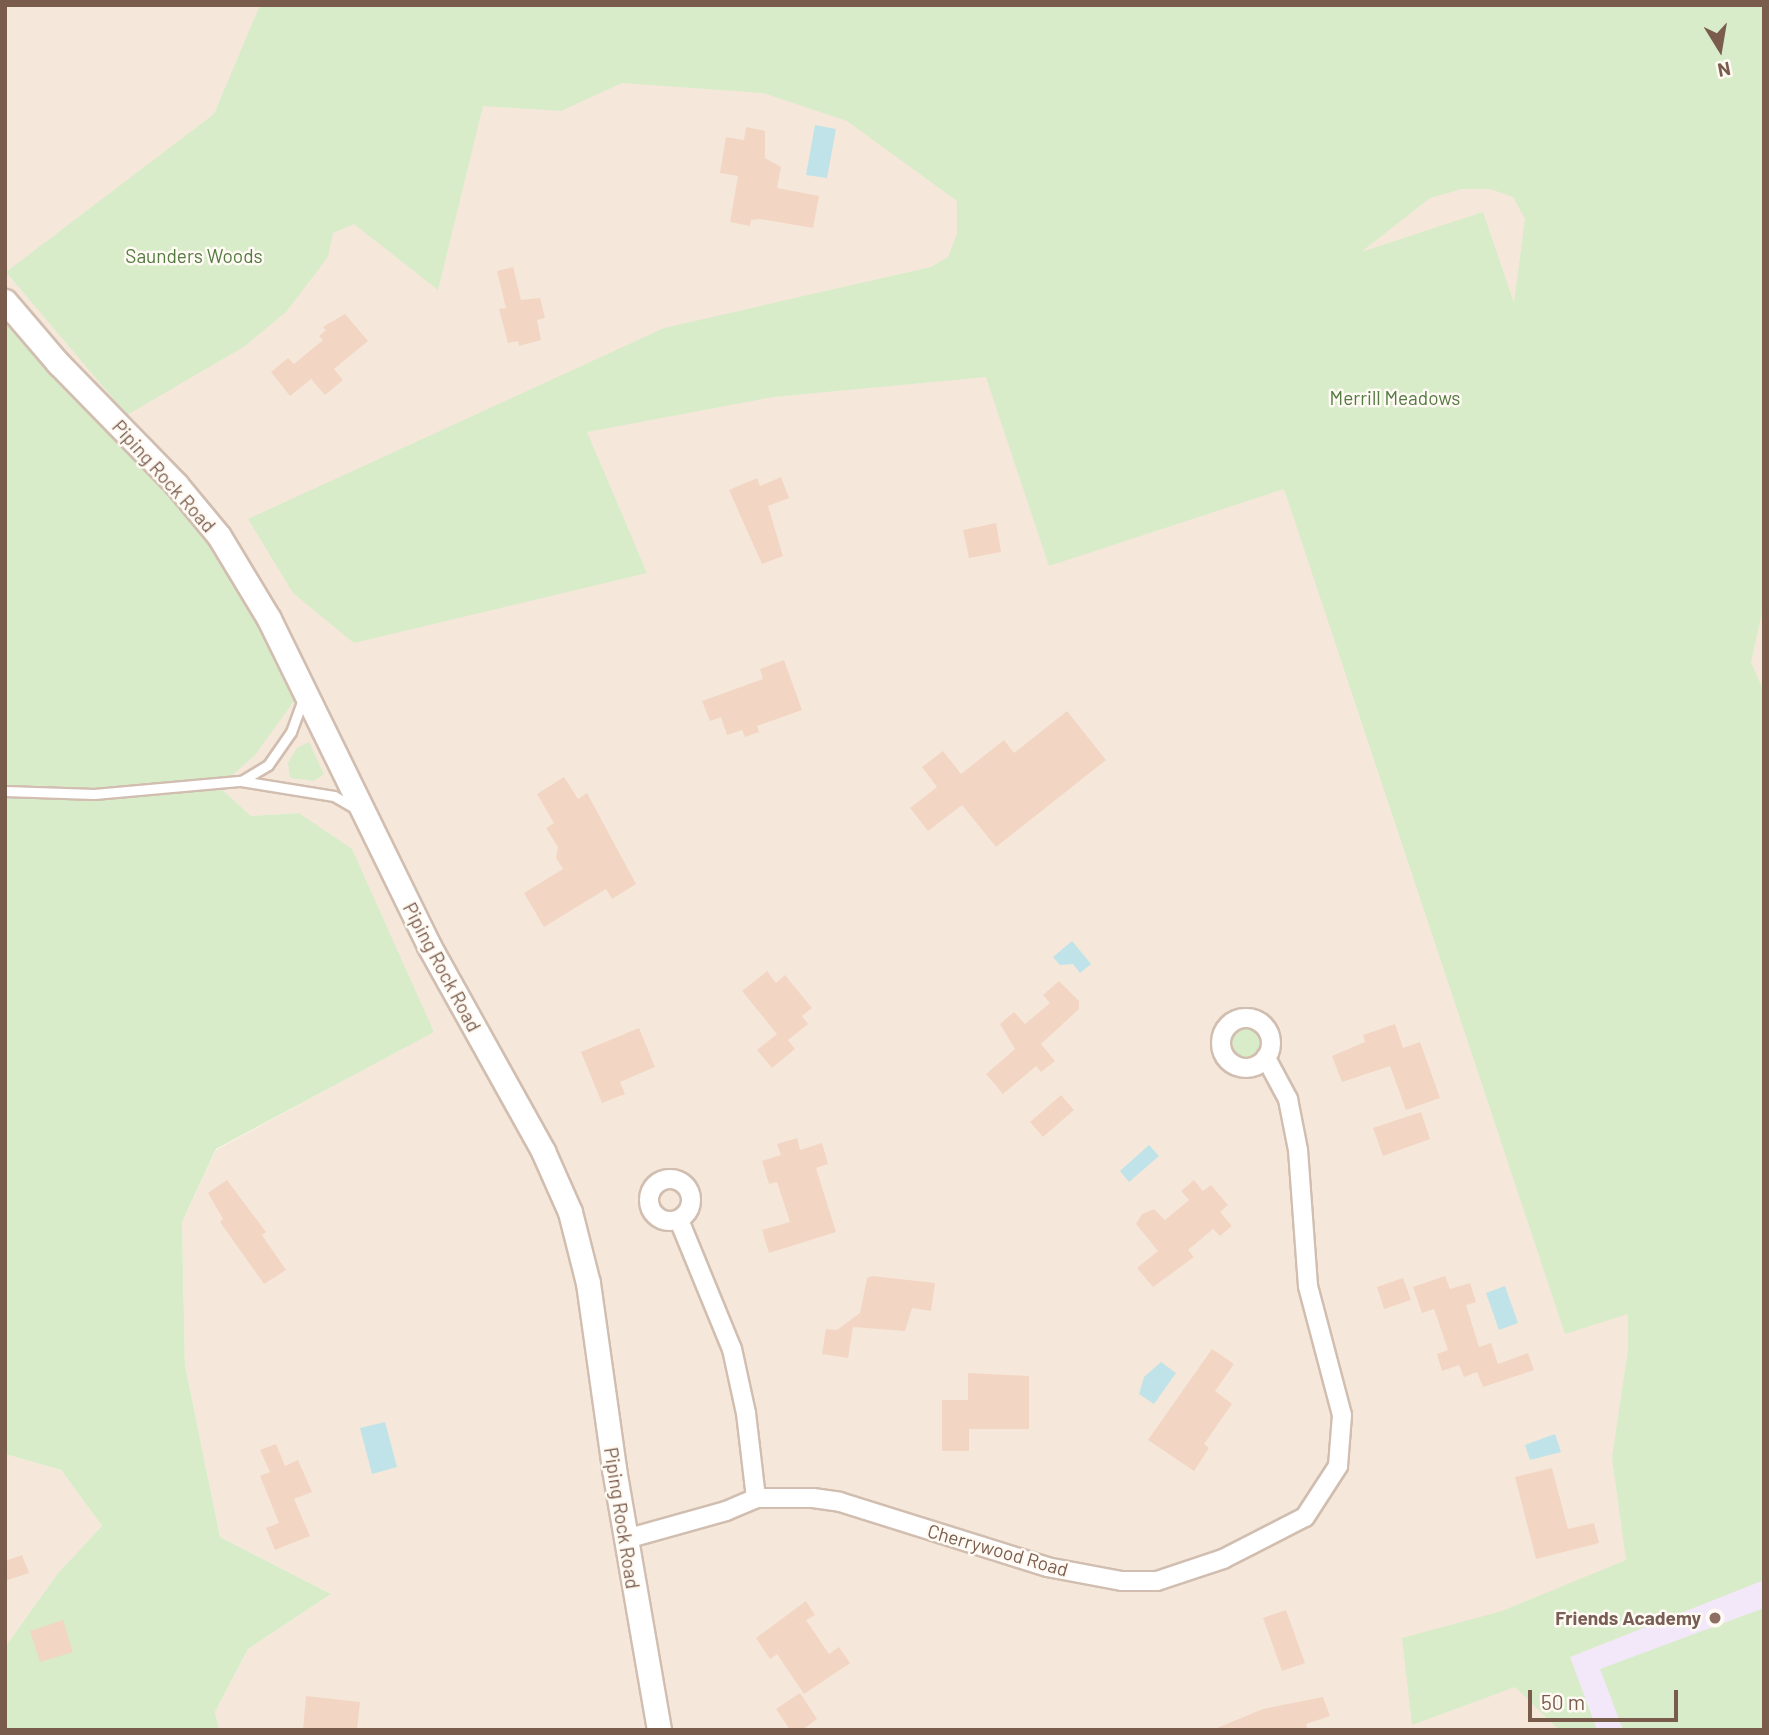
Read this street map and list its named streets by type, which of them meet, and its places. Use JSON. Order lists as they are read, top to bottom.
{
  "streets": {
    "street": ["Piping Rock Road", "Cherrywood Road"]
  },
  "crossings": [
    ["Piping Rock Road", "Cherrywood Road"]
  ],
  "parks": ["Saunders Woods", "Merrill Meadows"],
  "places": ["Friends Academy"],
  "scale_bar": "50 m",
  "north": "bottom"
}
